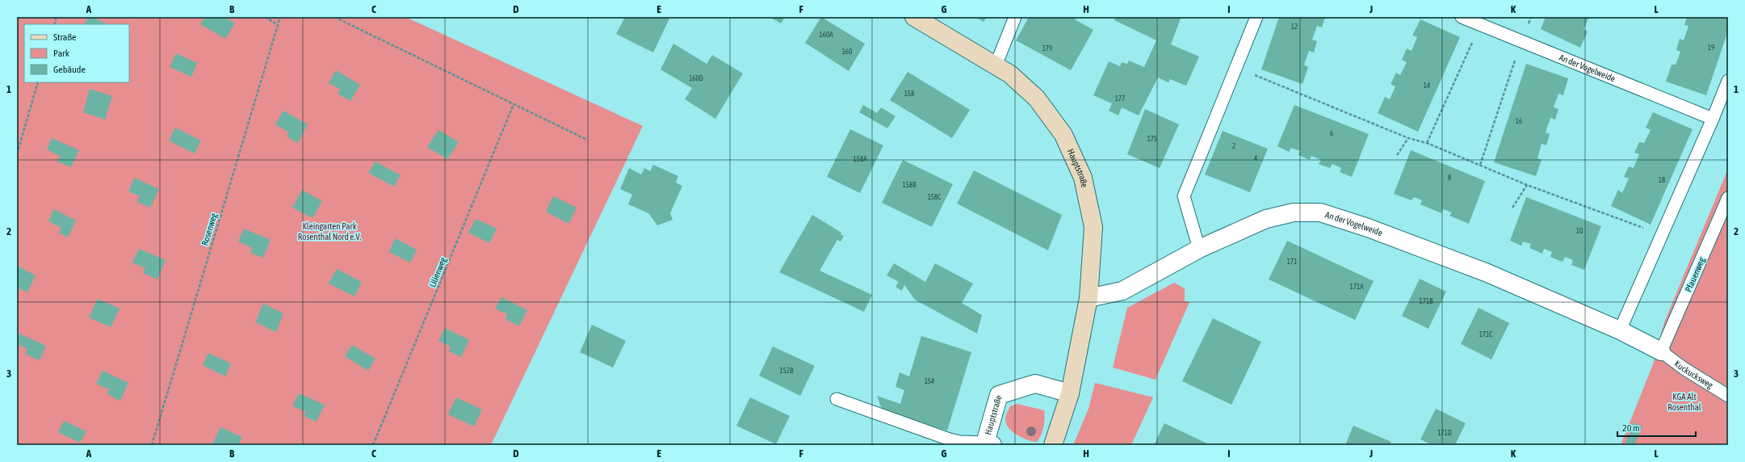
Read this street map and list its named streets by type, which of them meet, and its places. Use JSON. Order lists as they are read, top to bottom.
{
  "streets": {
    "street": ["An der Vogelweide", "Hauptstraße"],
    "lane": ["Pfauenweg", "Kuckucksweg"],
    "path": ["Rosenweg", "Lilienweg"]
  },
  "crossings": [
    ["An der Vogelweide", "Hauptstraße"],
    ["An der Vogelweide", "Pfauenweg"],
    ["An der Vogelweide", "Kuckucksweg"],
    ["Pfauenweg", "Kuckucksweg"]
  ],
  "parks": ["Kleingarten Park Rosenthal Nord e.V.", "KGA Alt Rosenthal"],
  "house_numbers": [
    "12",
    "160A",
    "19",
    "179",
    "160",
    "160D",
    "14",
    "158",
    "177",
    "16",
    "6",
    "175",
    "2",
    "4",
    "158A",
    "8",
    "18",
    "158B",
    "158C",
    "10",
    "171",
    "171A",
    "171B",
    "171C",
    "152B",
    "154",
    "171D"
  ],
  "legend": ["Straße", "Park", "Gebäude"],
  "scale_bar": "20 m",
  "grid": {
    "columns": [
      "A",
      "B",
      "C",
      "D",
      "E",
      "F",
      "G",
      "H",
      "I",
      "J",
      "K",
      "L"
    ],
    "rows": ["1", "2", "3"]
  }
}
